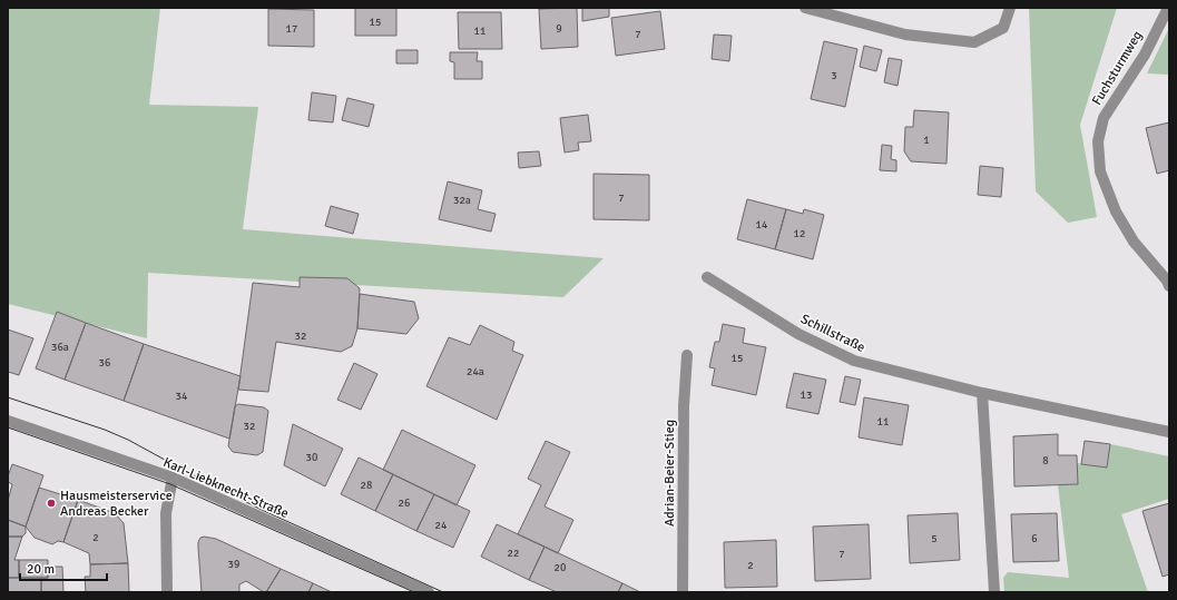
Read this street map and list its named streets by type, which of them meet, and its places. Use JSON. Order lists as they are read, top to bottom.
{
  "streets": {
    "street": [
      "Fuchsturmweg",
      "Schillstraße",
      "Adrian-Beier-Stieg",
      "Karl-Liebknecht-Straße"
    ]
  },
  "places": ["Hausmeisterservice Andreas Becker"],
  "house_numbers": [
    "15",
    "17",
    "9",
    "11",
    "7",
    "3",
    "1",
    "7",
    "32a",
    "14",
    "12",
    "32",
    "36a",
    "15",
    "36",
    "24a",
    "13",
    "34",
    "11",
    "32",
    "30",
    "8",
    "28",
    "26",
    "24",
    "2",
    "5",
    "6",
    "22",
    "7",
    "39",
    "2",
    "20"
  ],
  "scale_bar": "20 m"
}
